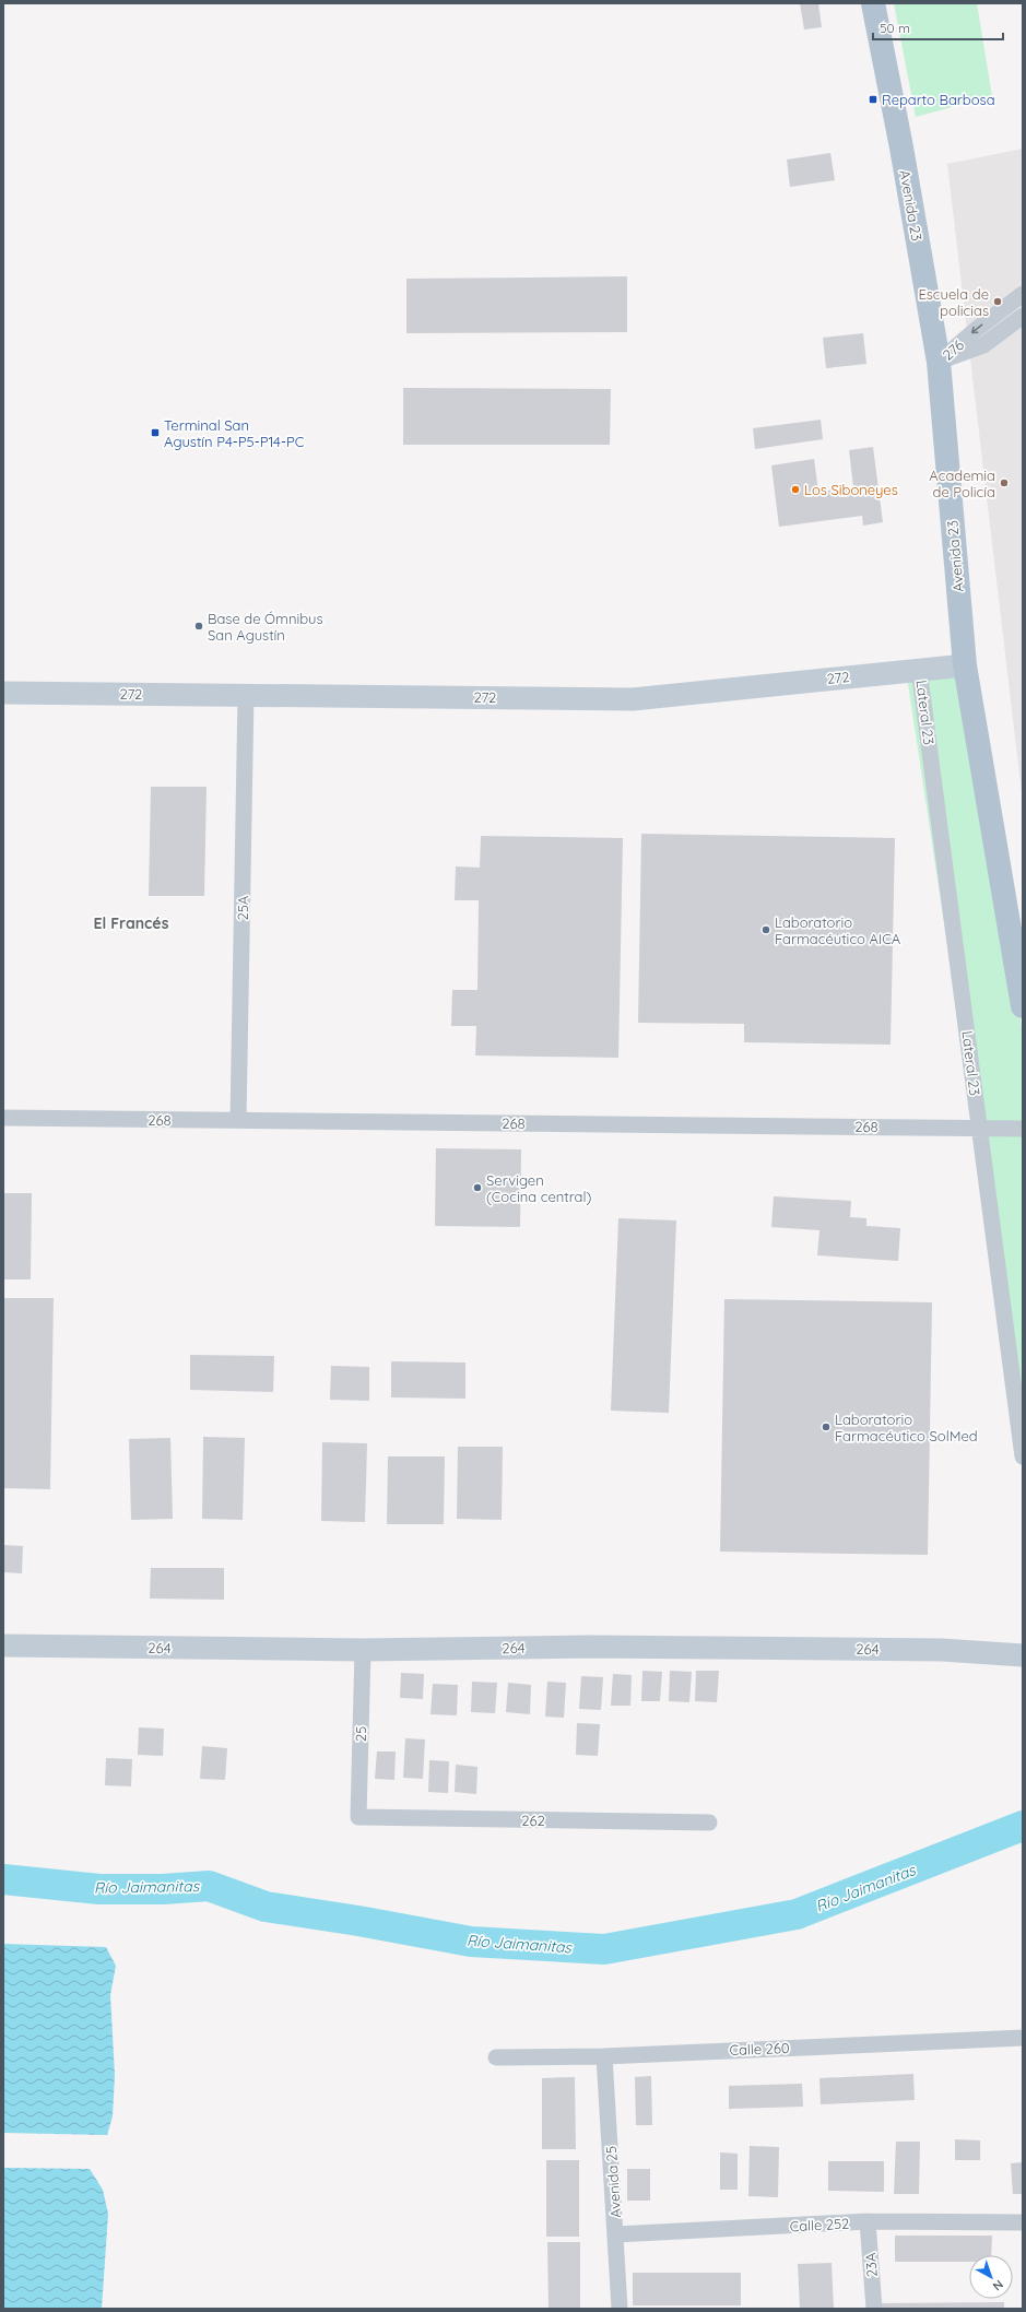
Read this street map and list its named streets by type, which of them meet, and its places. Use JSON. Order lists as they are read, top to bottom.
{
  "streets": {
    "main road": ["Avenida 23"],
    "street": [
      "276",
      "272",
      "Lateral 23",
      "25A",
      "268",
      "264",
      "25",
      "262",
      "Calle 260",
      "Avenida 25",
      "Calle 252",
      "23A"
    ]
  },
  "crossings": [
    ["Avenida 23", "276"],
    ["Avenida 23", "272"],
    ["272", "Lateral 23"],
    ["272", "25A"],
    ["Lateral 23", "268"],
    ["25A", "268"],
    ["264", "25"],
    ["25", "262"],
    ["Calle 260", "Avenida 25"],
    ["Avenida 25", "Calle 252"],
    ["Calle 252", "23A"]
  ],
  "districts": ["El Francés"],
  "water": ["Río Jaimanitas"],
  "places": {
    "transit": ["Reparto Barbosa", "Terminal San Agustín P4-P5-P14-PC"],
    "other": [
      "Escuela de policias",
      "Academia de Policía",
      "Los Siboneyes",
      "Base de Ómnibus San Agustín",
      "Laboratorio Farmacéutico AICA",
      "Servigen (Cocina central)",
      "Laboratorio Farmacéutico SolMed"
    ]
  },
  "scale_bar": "50 m",
  "north": "bottom right"
}
